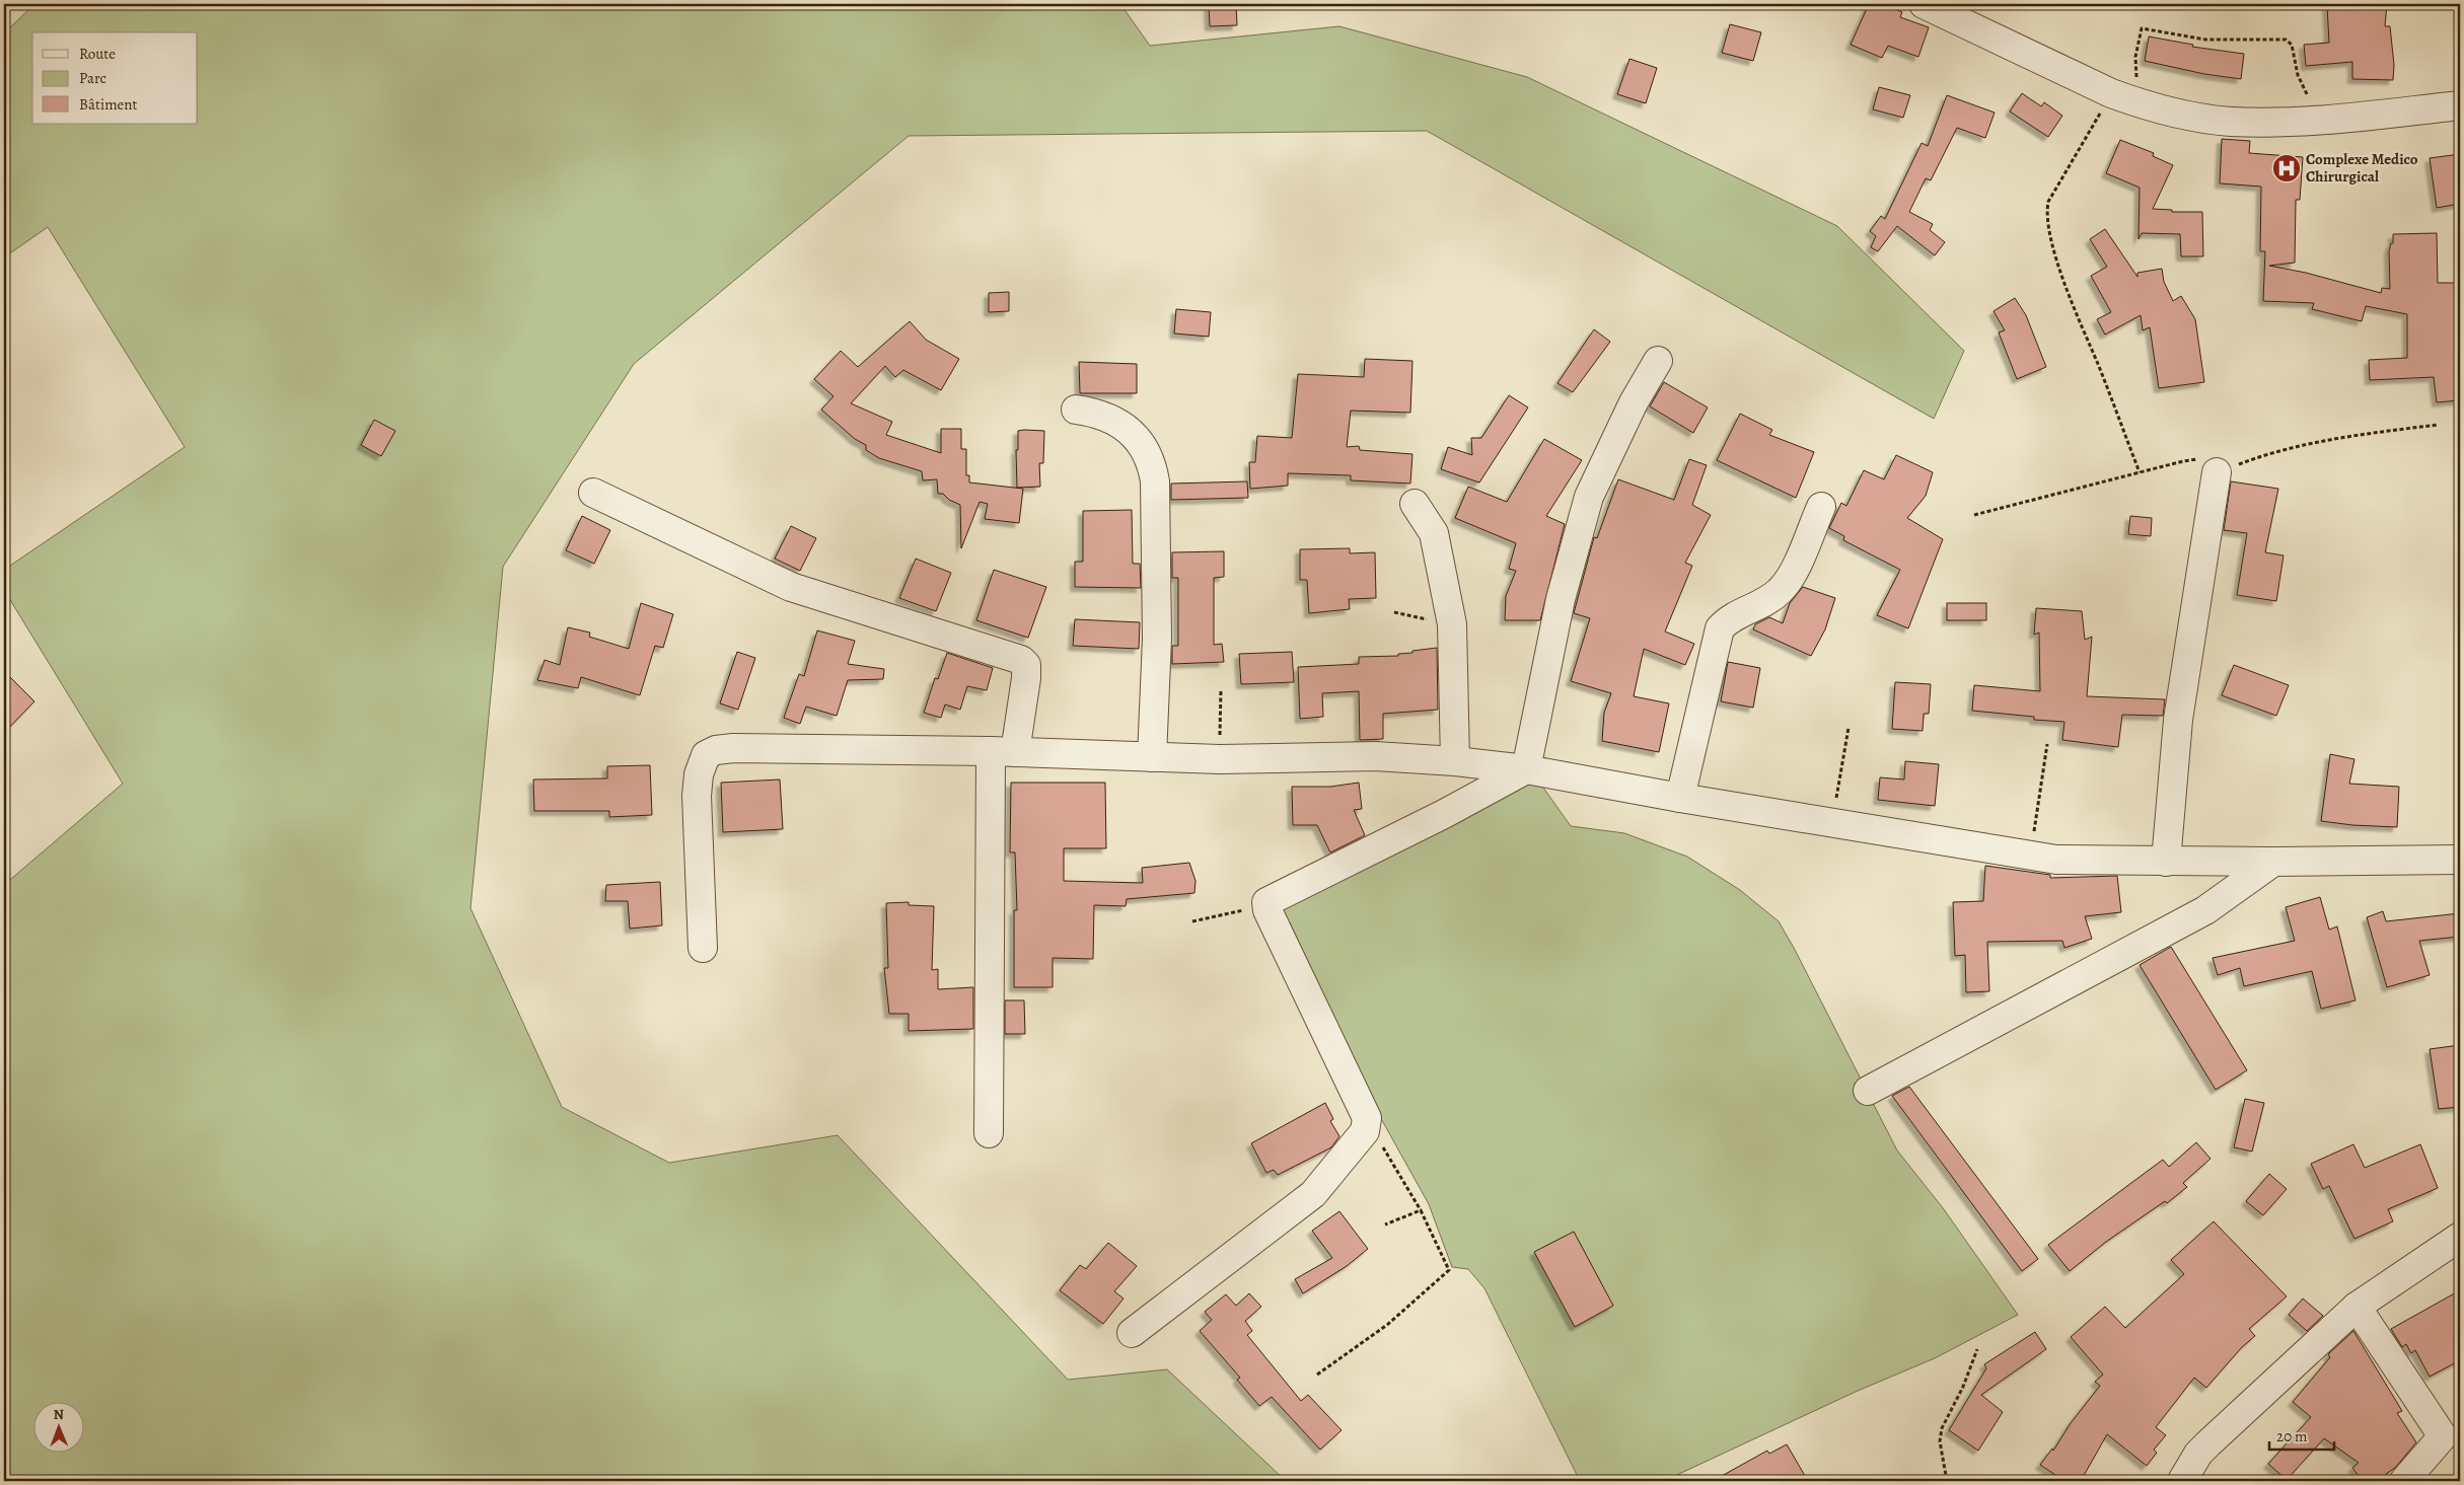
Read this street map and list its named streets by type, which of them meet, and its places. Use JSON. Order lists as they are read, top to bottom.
{
  "places": {
    "hospital": ["Complexe Medico Chirurgical"]
  },
  "legend": ["Route", "Parc", "Bâtiment"],
  "scale_bar": "20 m",
  "north": "top"
}
